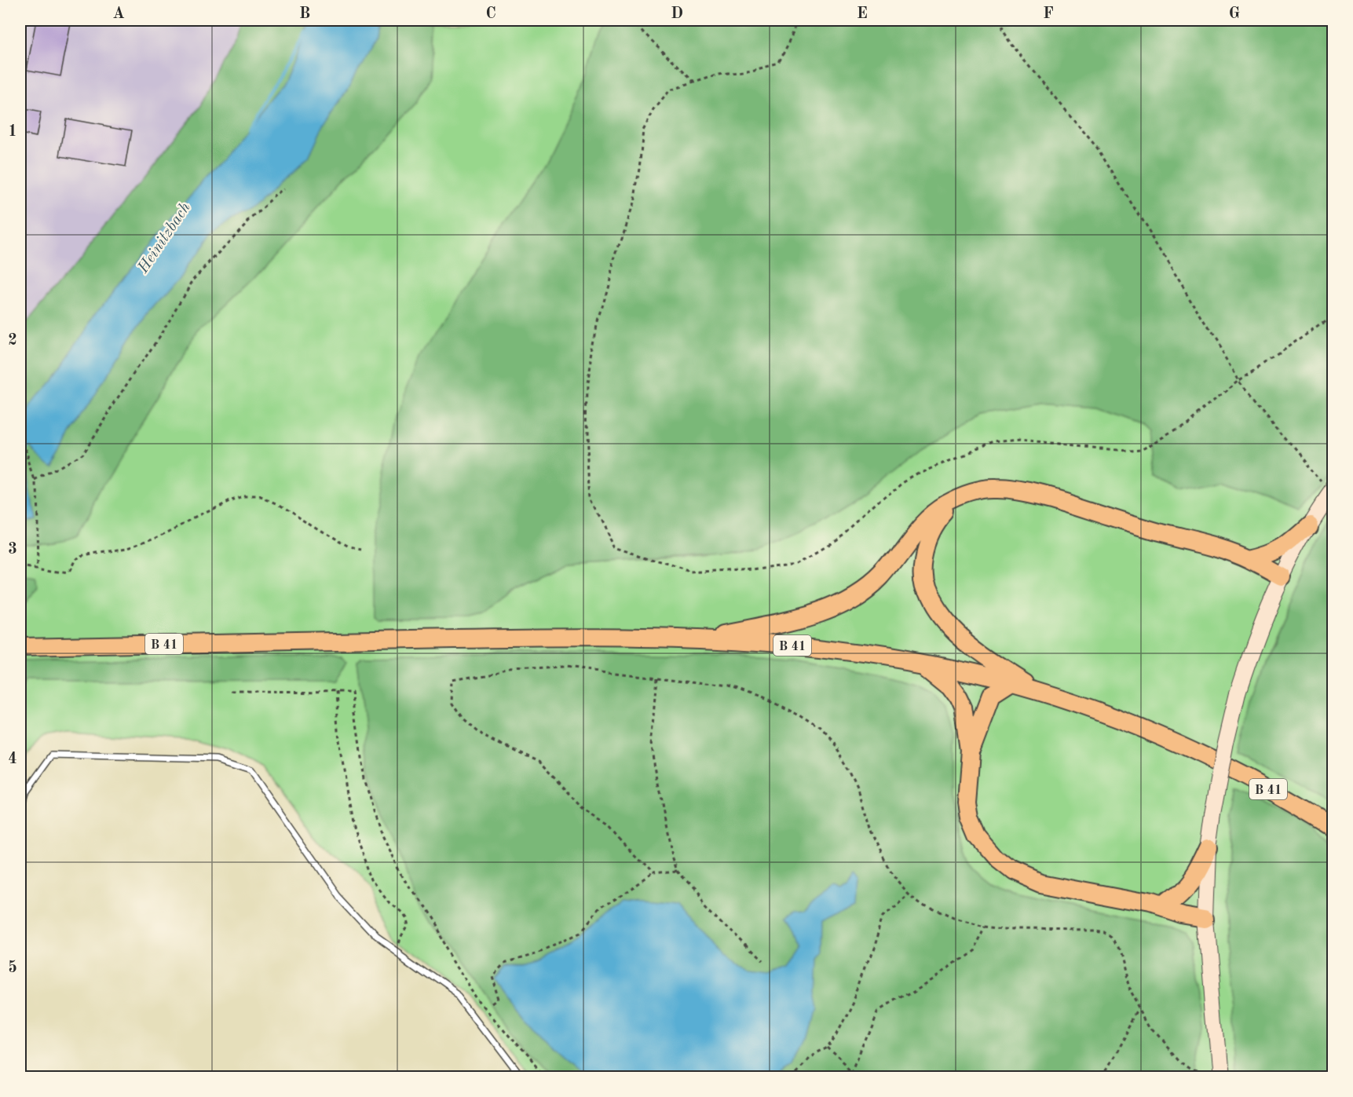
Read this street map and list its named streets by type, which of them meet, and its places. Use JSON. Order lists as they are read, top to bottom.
{
  "streets": {
    "highway": ["B 41"]
  },
  "water": ["Heinitzbach"],
  "grid": {
    "columns": [
      "A",
      "B",
      "C",
      "D",
      "E",
      "F",
      "G"
    ],
    "rows": [
      "1",
      "2",
      "3",
      "4",
      "5"
    ]
  }
}
